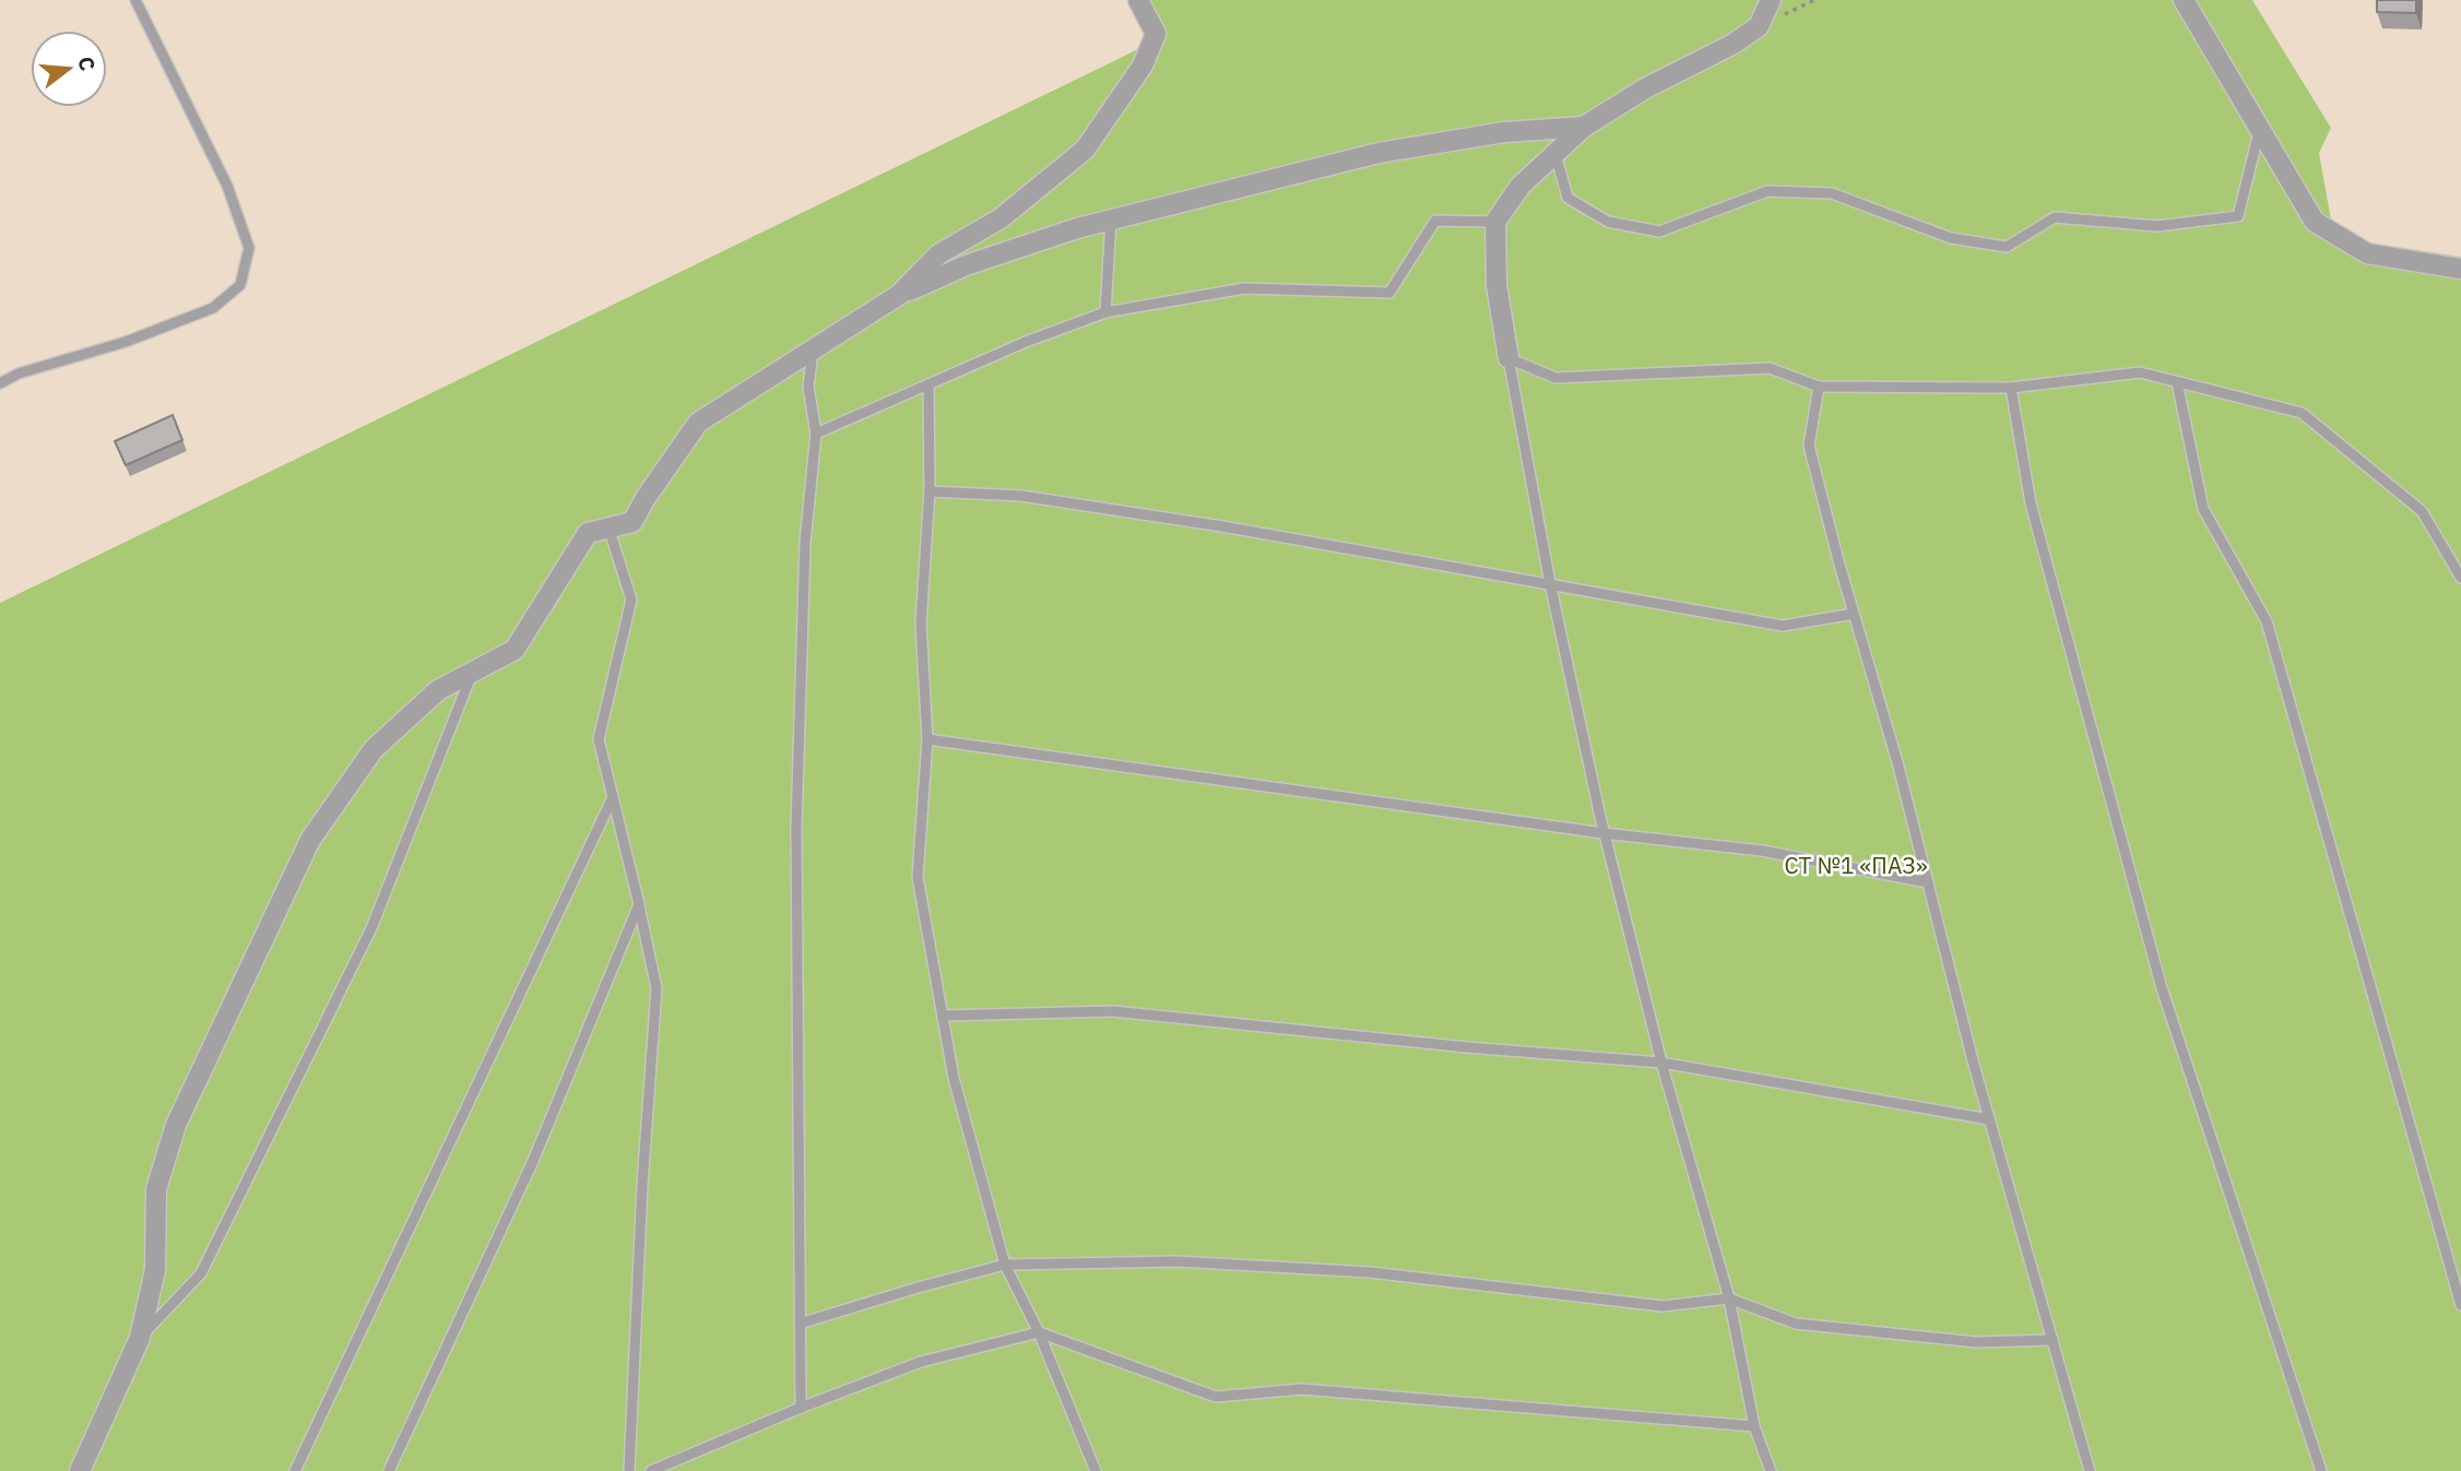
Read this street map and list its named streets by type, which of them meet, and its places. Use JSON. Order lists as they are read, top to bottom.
{
  "parks": ["СТ №1 «ПАЗ»"],
  "north": "right"
}
